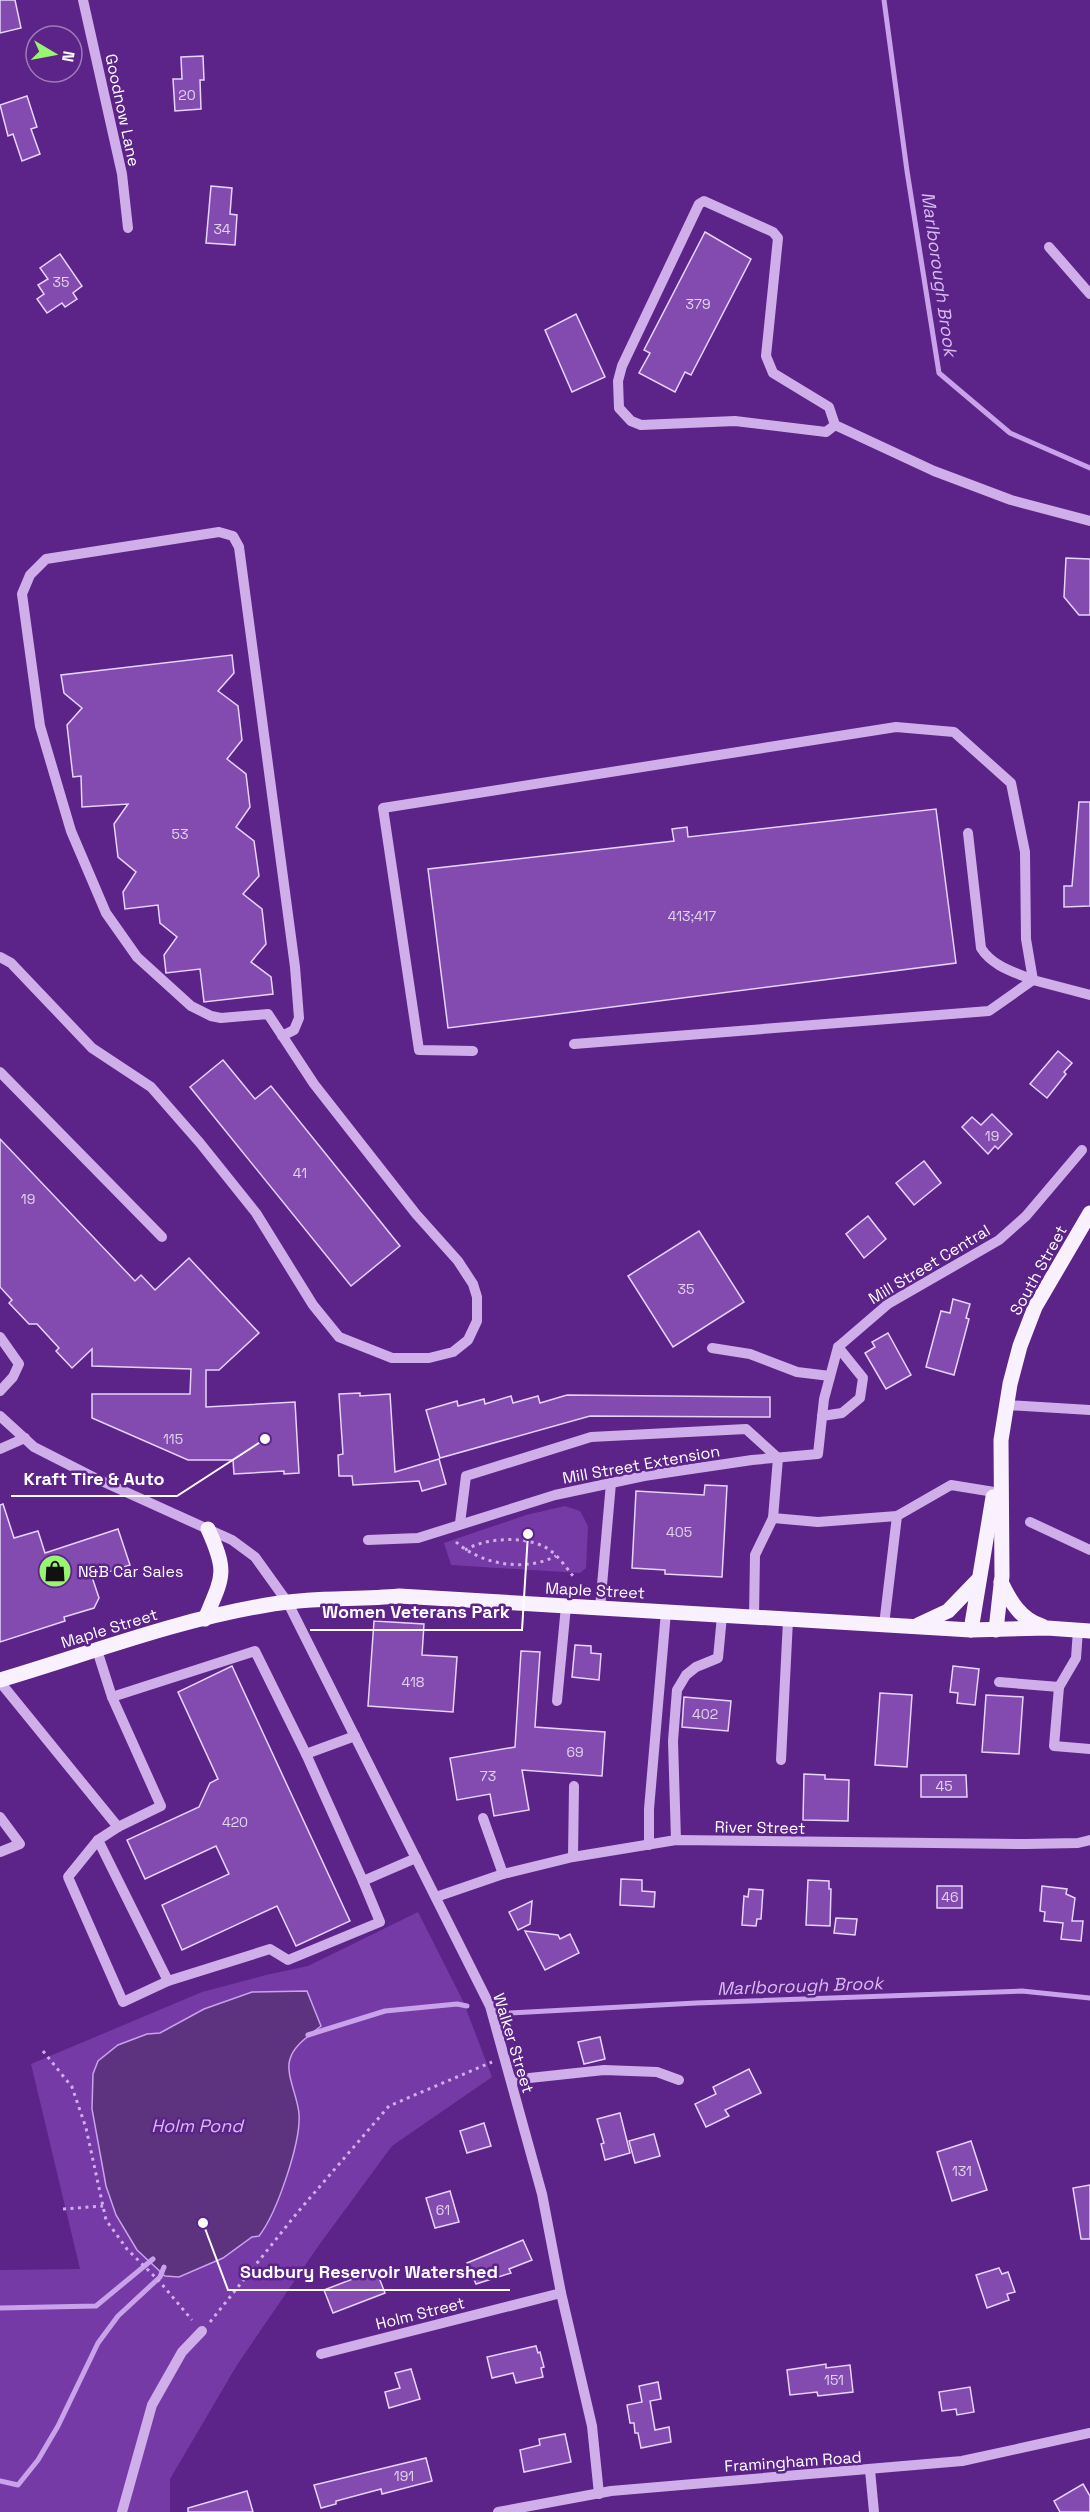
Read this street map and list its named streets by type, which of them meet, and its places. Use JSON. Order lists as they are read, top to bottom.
{
  "streets": {
    "main road": ["South Street", "Maple Street"],
    "street": [
      "Goodnow Lane",
      "Mill Street Central",
      "Mill Street Extension",
      "River Street",
      "Walker Street",
      "Holm Street",
      "Framingham Road"
    ]
  },
  "crossings": [
    ["South Street", "Maple Street"],
    ["Maple Street", "Walker Street"],
    ["River Street", "Walker Street"],
    ["Walker Street", "Holm Street"],
    ["Walker Street", "Framingham Road"]
  ],
  "water": ["Marlborough Brook", "Holm Pond"],
  "places": {
    "other": ["Kraft Tire & Auto", "Women Veterans Park", "Sudbury Reservoir Watershed"],
    "shop": ["N&B Car Sales"]
  },
  "house_numbers": [
    "20",
    "34",
    "35",
    "379",
    "53",
    "413;417",
    "19",
    "41",
    "19",
    "35",
    "115",
    "405",
    "418",
    "402",
    "69",
    "73",
    "45",
    "420",
    "46",
    "131",
    "61",
    "151",
    "191"
  ],
  "north": "right"
}
